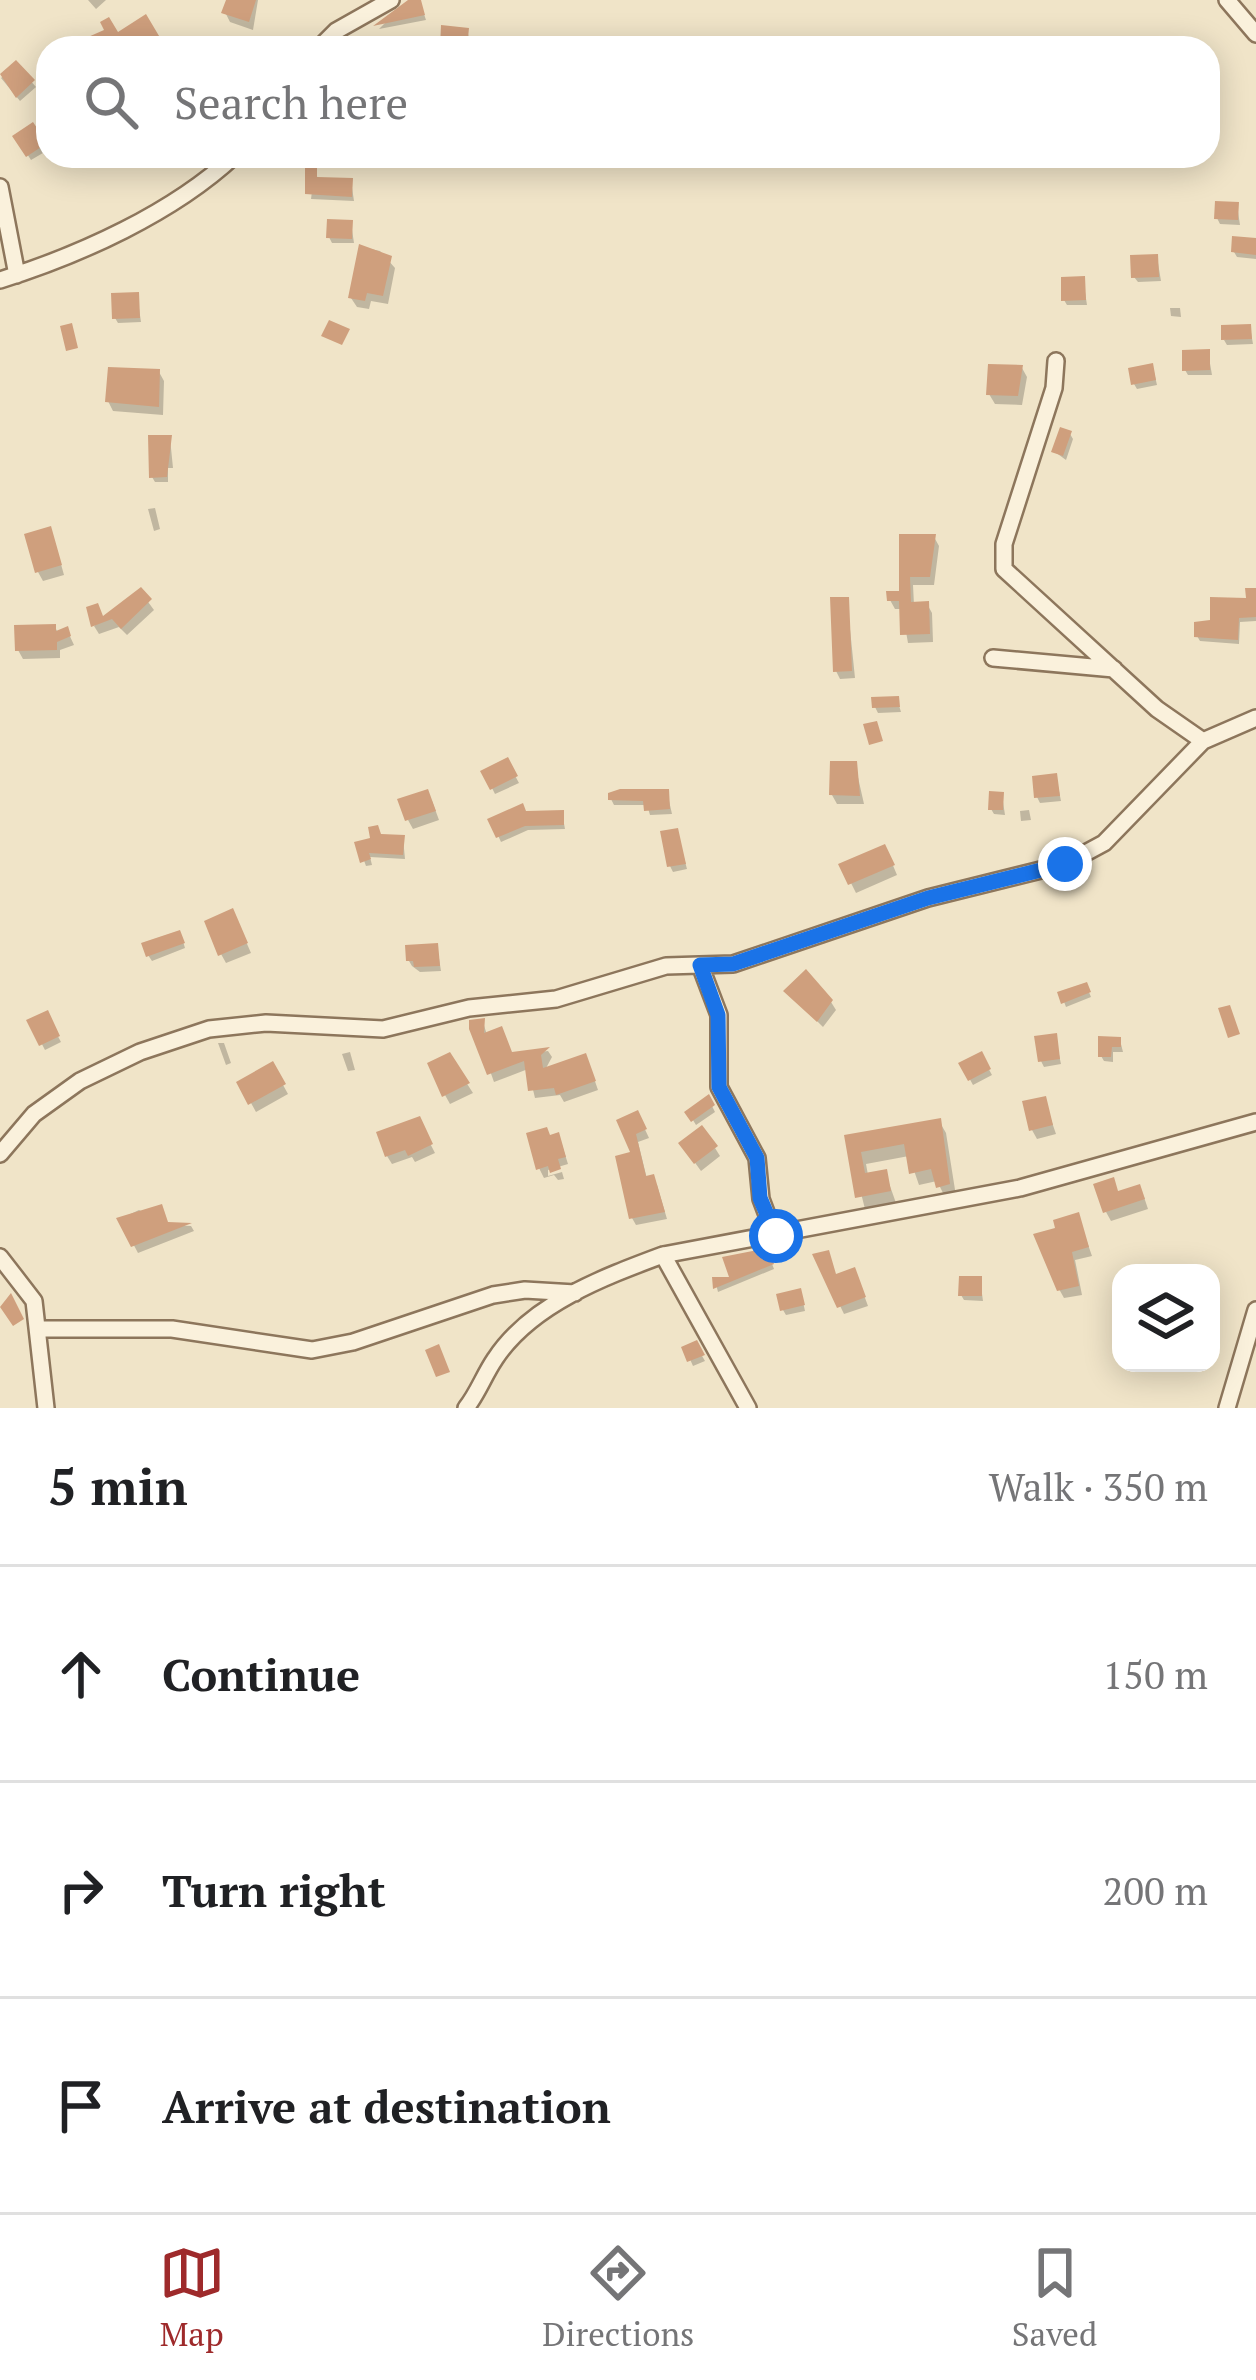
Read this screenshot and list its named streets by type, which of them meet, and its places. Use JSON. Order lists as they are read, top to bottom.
{
  "page": {
    "search": "Search here",
    "heading": ["5 min", "Walk · 350 m"],
    "list": [
      ["Continue", "150 m"],
      ["Turn right", "200 m"],
      "Arrive at destination"
    ],
    "nav": ["Map", "Directions", "Saved"]
  }
}
